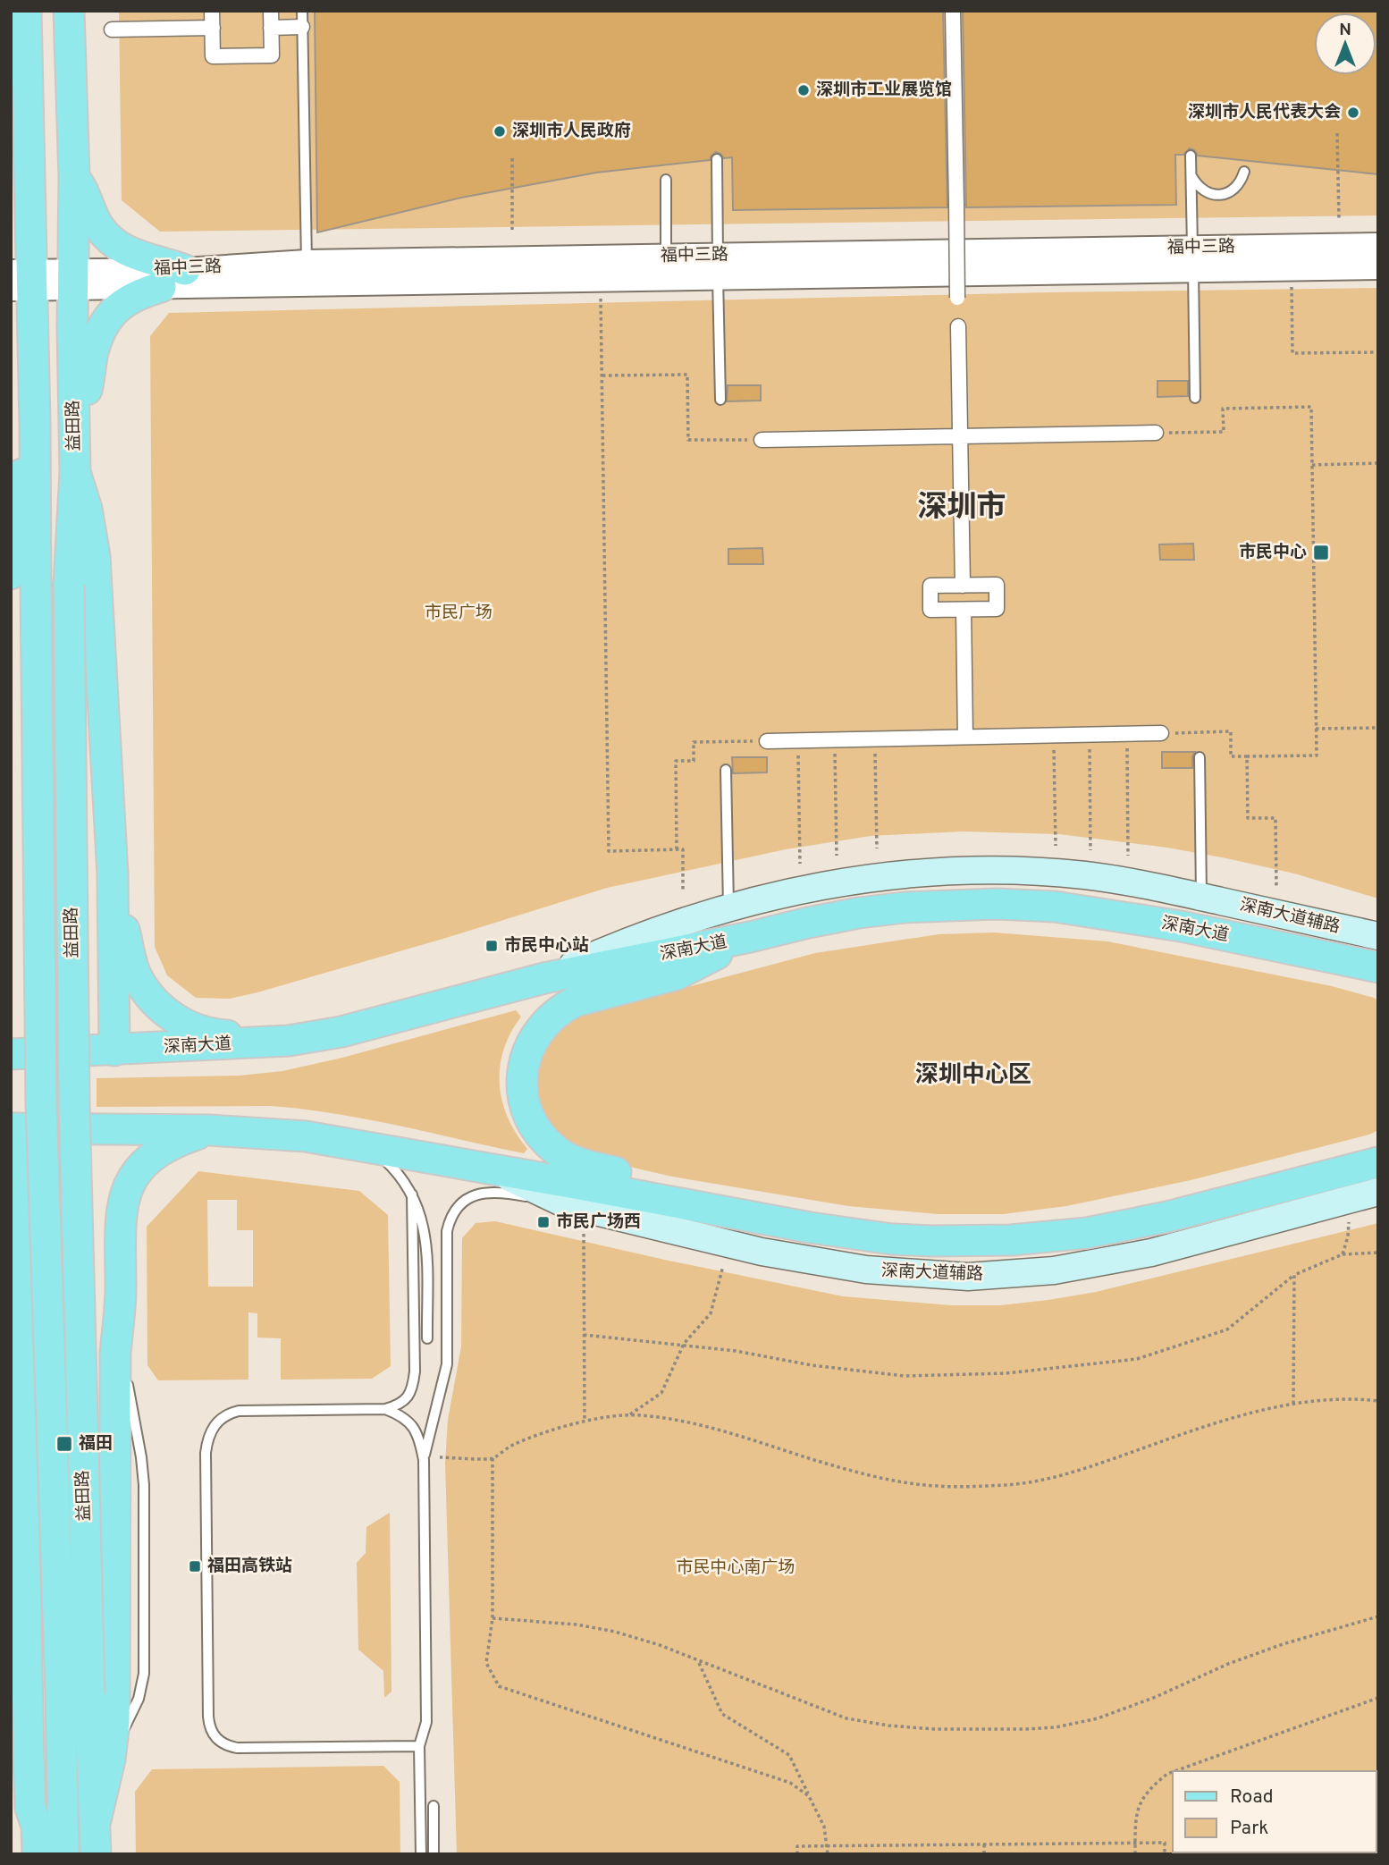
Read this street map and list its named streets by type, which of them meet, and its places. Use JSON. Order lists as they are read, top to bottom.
{
  "streets": {
    "main road": ["益田路", "深南大道辅路", "深南大道"],
    "street": ["福中三路"]
  },
  "crossings": [
    ["福中三路", "益田路"],
    ["深南大道辅路", "深南大道"]
  ],
  "districts": ["深圳市", "深圳中心区"],
  "parks": ["市民广场", "市民中心南广场"],
  "places": {
    "other": ["深圳市工业展览馆", "深圳市人民代表大会", "深圳市人民政府"],
    "transit": [
      "市民中心",
      "市民中心站",
      "市民广场西",
      "福田",
      "福田高铁站"
    ]
  },
  "legend": ["Road", "Park"],
  "north": "top"
}
